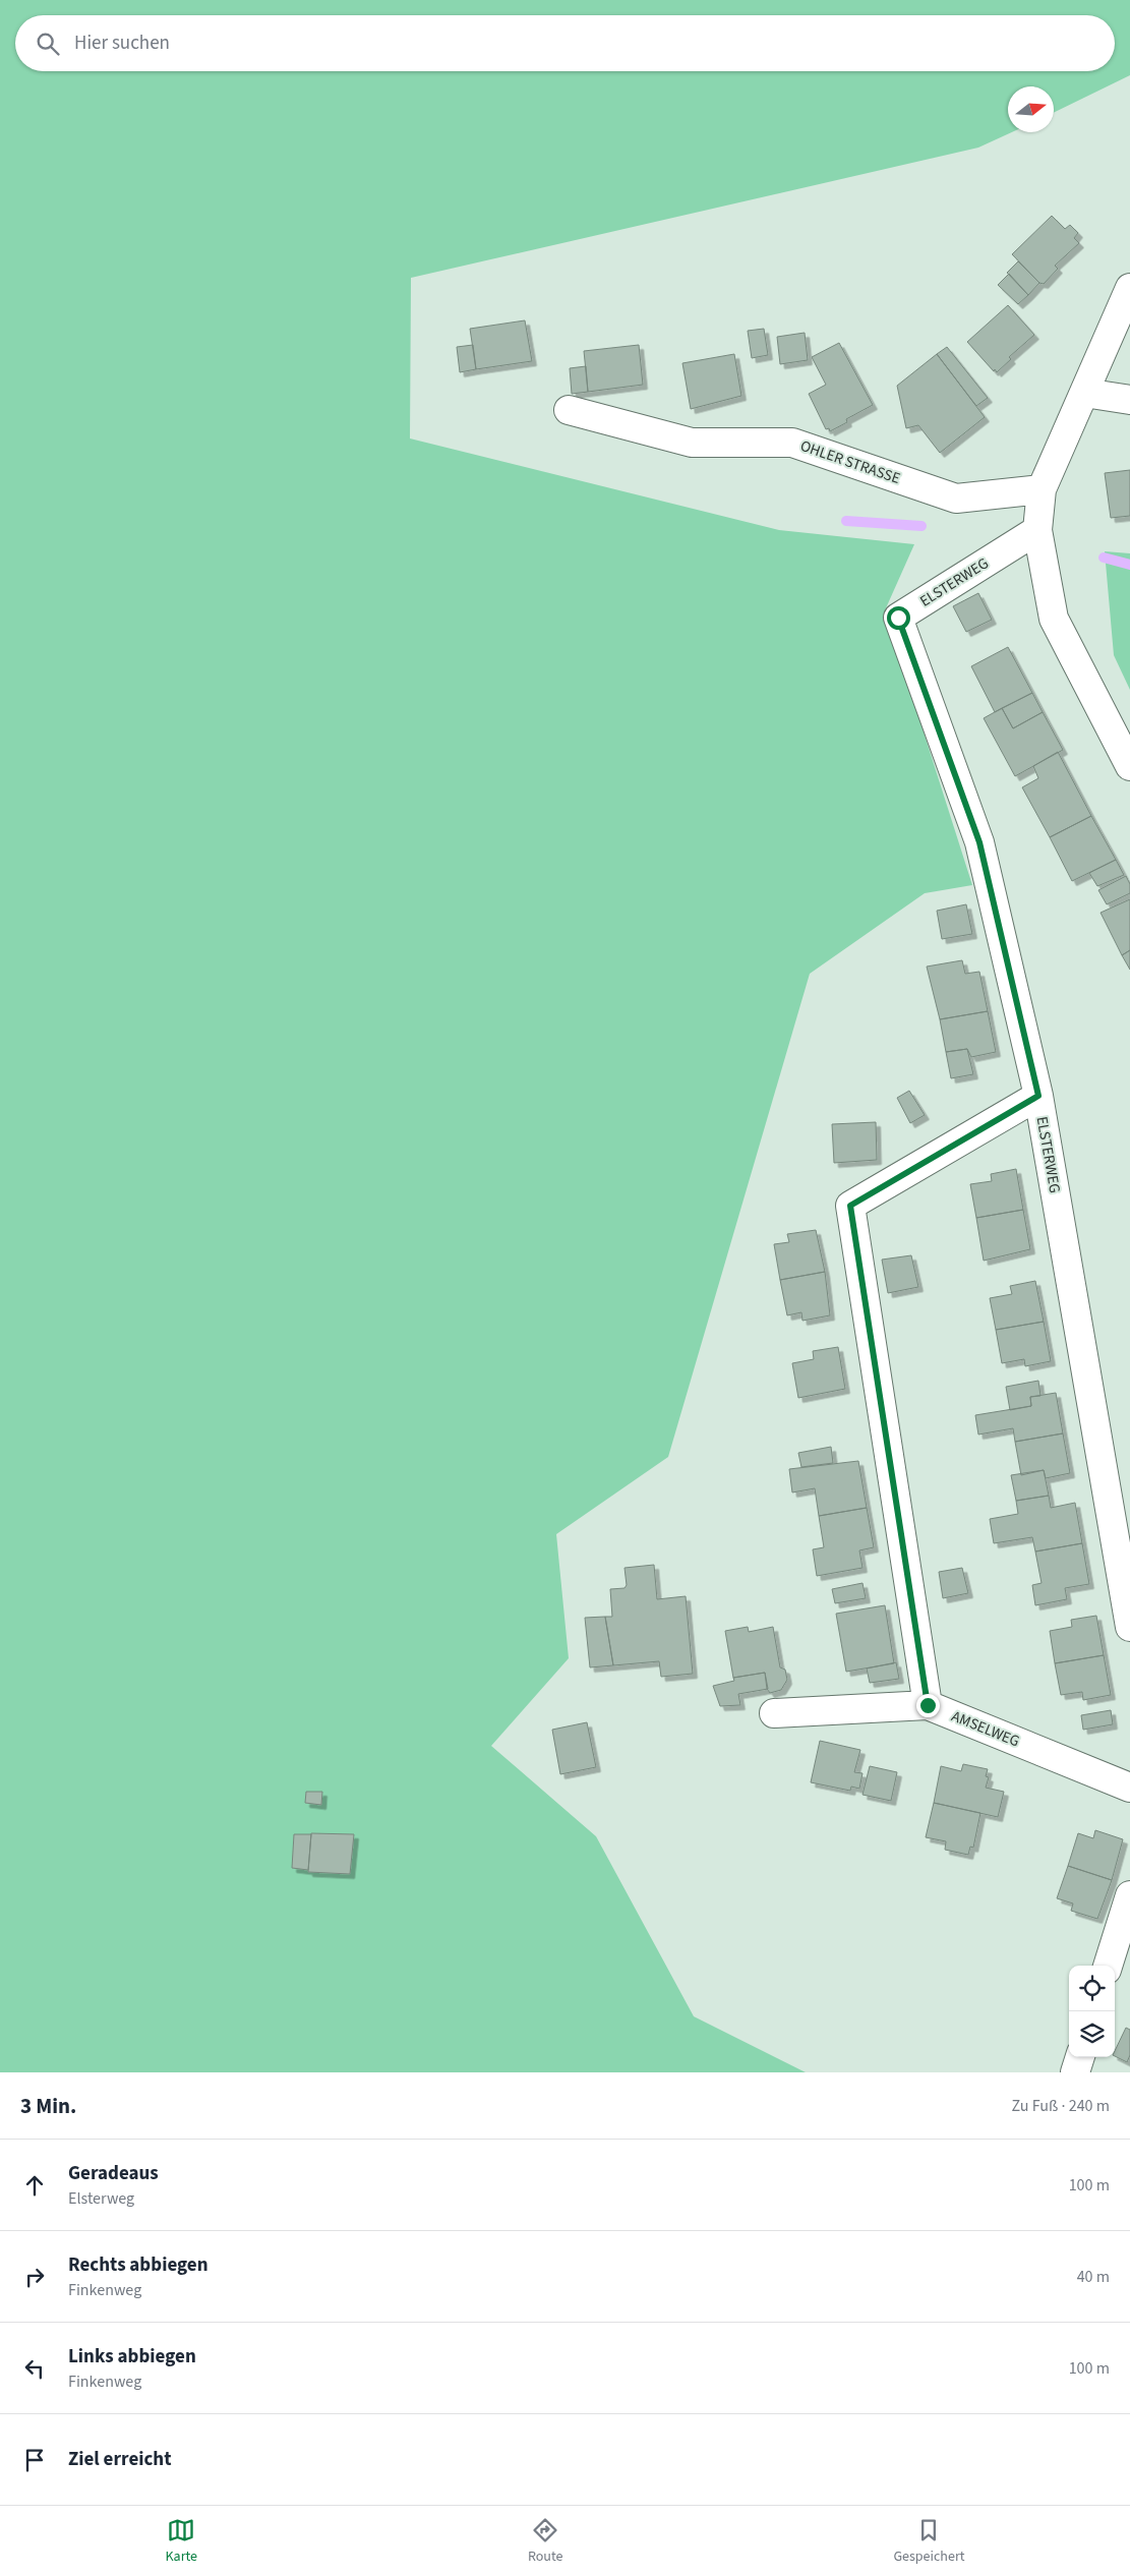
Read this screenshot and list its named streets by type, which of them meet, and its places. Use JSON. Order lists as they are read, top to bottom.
{
  "streets": {
    "street": ["OHLER STRASSE", "ELSTERWEG", "AMSELWEG"]
  },
  "north": "right",
  "page": {
    "search": "Hier suchen",
    "heading": ["3 Min.", "Zu Fuß · 240 m"],
    "list": [
      ["Geradeaus", "Elsterweg", "100 m"],
      ["Rechts abbiegen", "Finkenweg", "40 m"],
      ["Links abbiegen", "Finkenweg", "100 m"],
      "Ziel erreicht"
    ],
    "nav": ["Karte", "Route", "Gespeichert"]
  }
}
